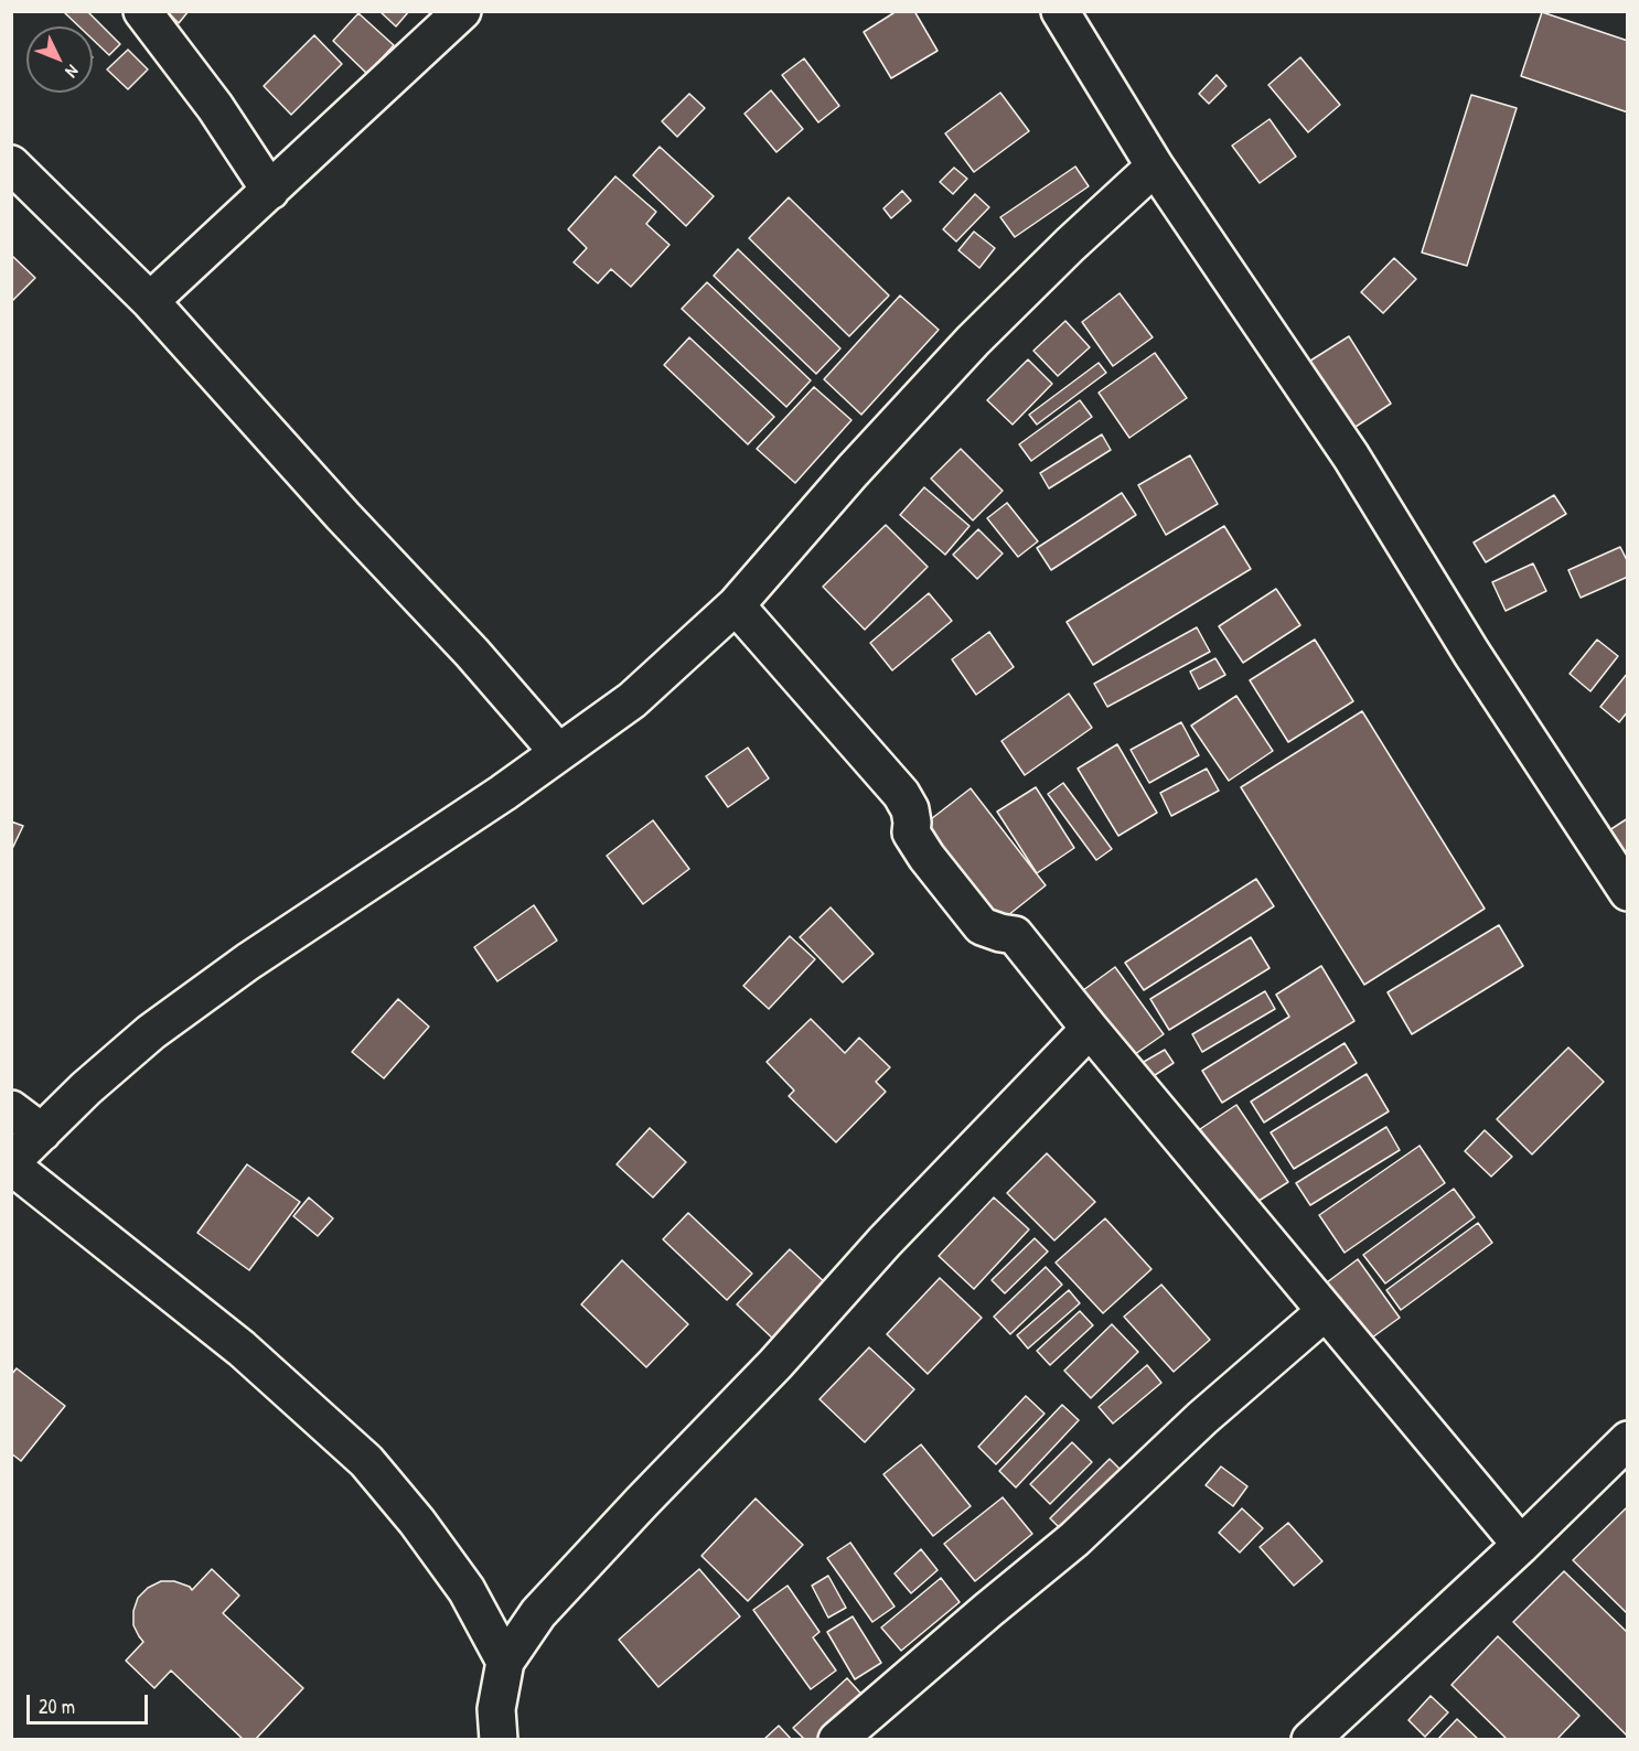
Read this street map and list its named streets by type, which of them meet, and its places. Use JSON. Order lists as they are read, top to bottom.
{
  "scale_bar": "20 m",
  "north": "bottom right"
}
